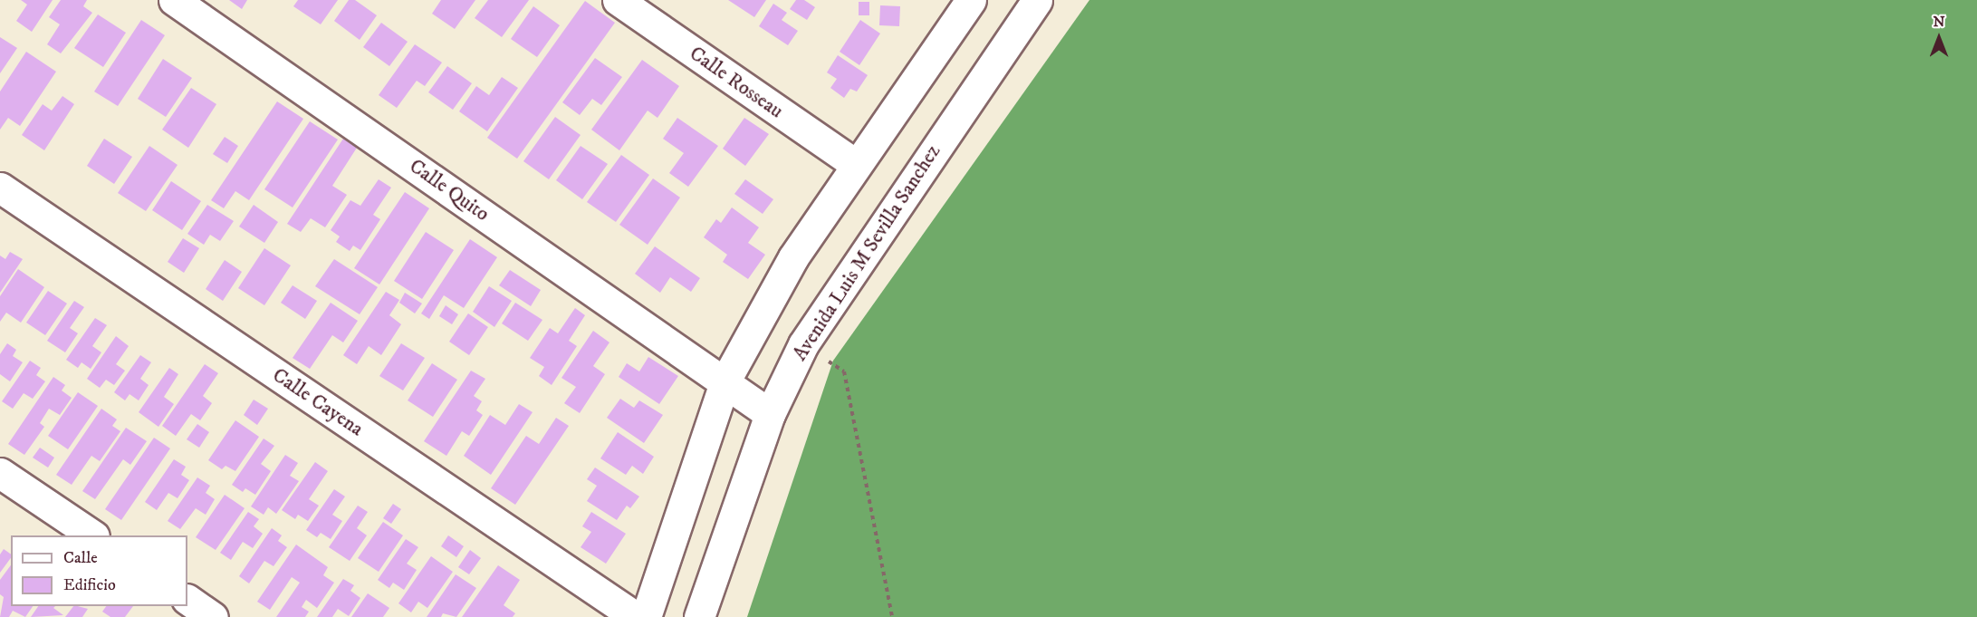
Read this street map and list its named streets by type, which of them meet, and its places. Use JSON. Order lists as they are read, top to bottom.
{
  "streets": {
    "street": [
      "Calle Rosseau",
      "Calle Quito",
      "Avenida Luis M Sevilla Sanchez",
      "Calle Cayena"
    ]
  },
  "crossings": [
    ["Calle Quito", "Avenida Luis M Sevilla Sanchez"]
  ],
  "legend": ["Calle", "Edificio"],
  "north": "top"
}
